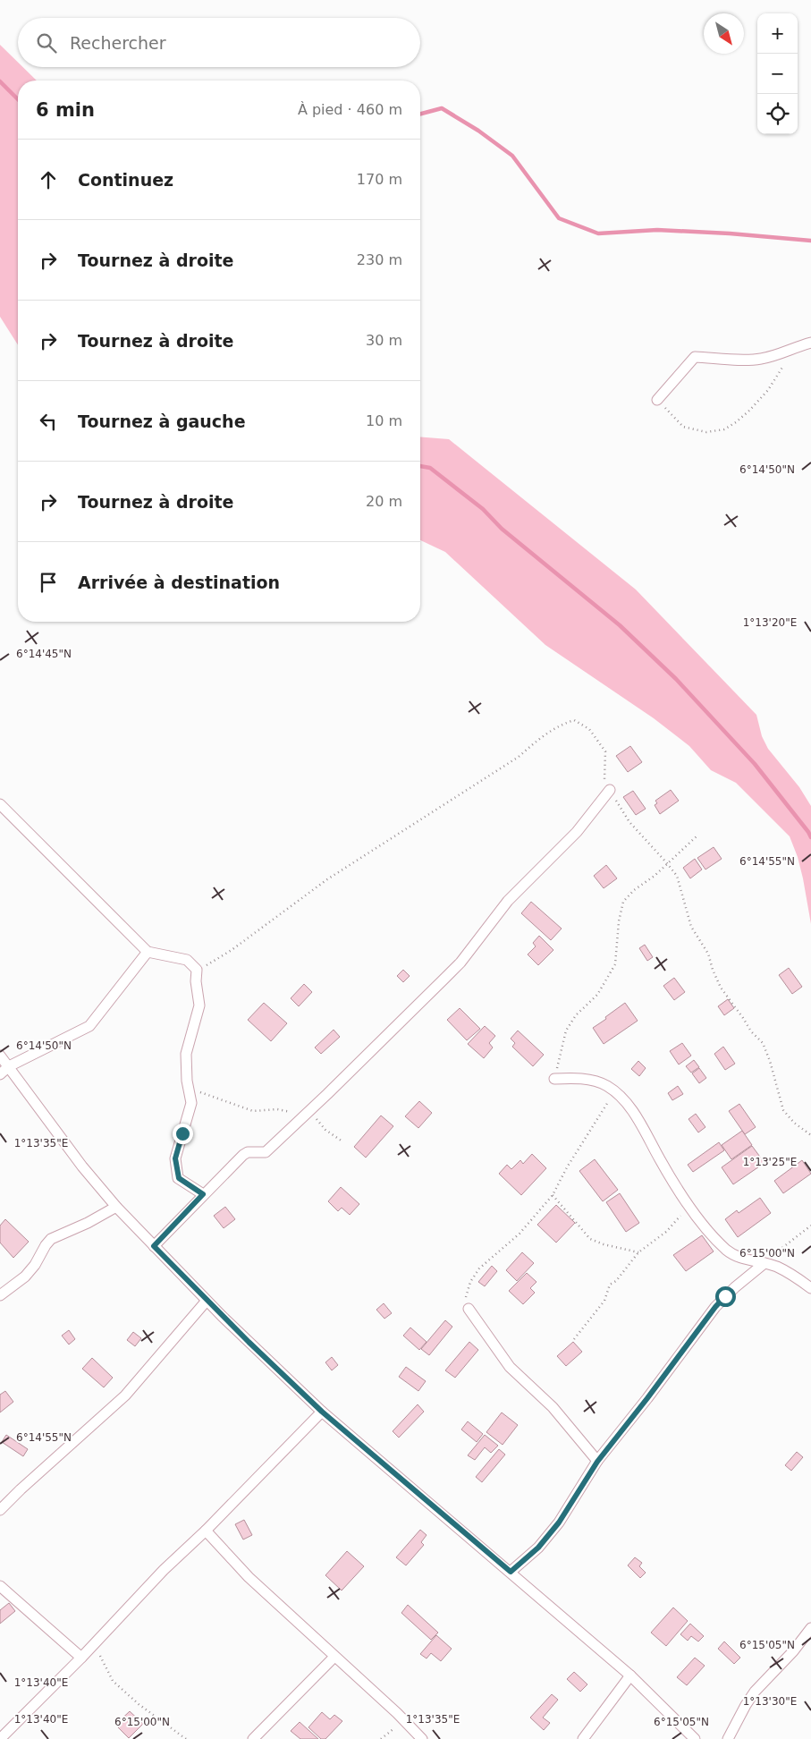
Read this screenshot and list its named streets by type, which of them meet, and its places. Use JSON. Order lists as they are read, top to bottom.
{
  "north": "bottom right",
  "page": {
    "map_buttons": ["+", "−"],
    "search": "Rechercher",
    "heading": ["6 min", "À pied · 460 m"],
    "list": [
      ["Continuez", "170 m"],
      ["Tournez à droite", "230 m"],
      ["Tournez à droite", "30 m"],
      ["Tournez à gauche", "10 m"],
      ["Tournez à droite", "20 m"],
      "Arrivée à destination"
    ]
  },
  "coordinates": [
    "6°14'50\"N",
    "1°13'20\"E",
    "6°14'45\"N",
    "6°14'55\"N",
    "1°13'35\"E",
    "1°13'25\"E",
    "6°15'00\"N",
    "6°15'05\"N",
    "1°13'40\"E",
    "1°13'30\"E"
  ]
}
